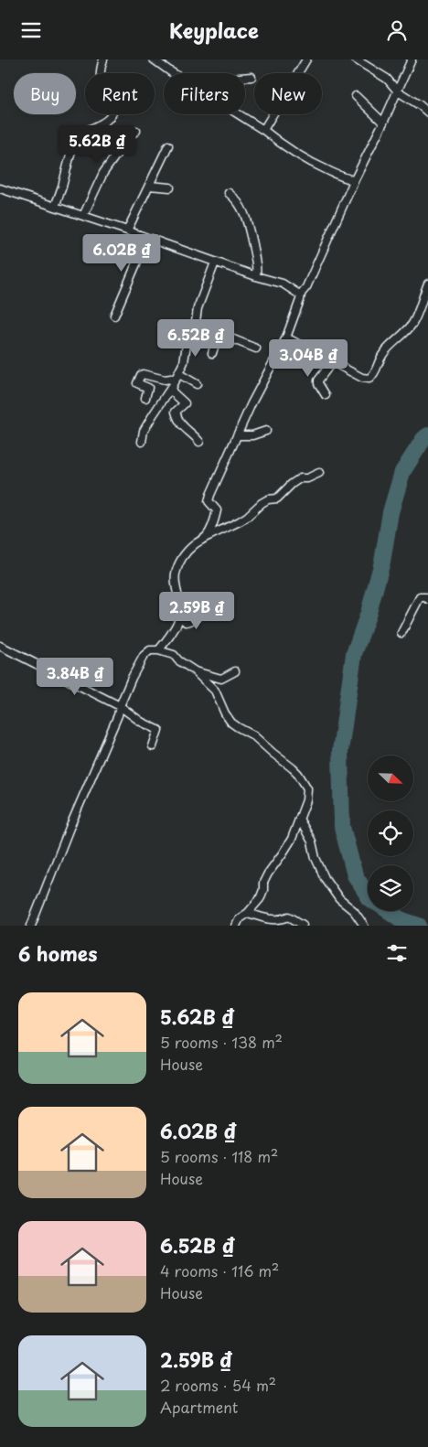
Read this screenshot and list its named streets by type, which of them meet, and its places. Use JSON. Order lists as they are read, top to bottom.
{
  "north": "bottom right",
  "page": {
    "header": "Keyplace",
    "chip": [
      "Buy",
      "Rent",
      "Filters",
      "New"
    ],
    "price": [
      "5.62B ₫",
      "6.02B ₫",
      "6.52B ₫",
      "3.04B ₫",
      "2.59B ₫",
      "3.84B ₫"
    ],
    "heading": "6 homes",
    "list": [
      {
        "name": "5.62B ₫",
        "note": "5 rooms · 138 m² · House"
      },
      {
        "name": "6.02B ₫",
        "note": "5 rooms · 118 m² · House"
      },
      {
        "name": "6.52B ₫",
        "note": "4 rooms · 116 m² · House"
      },
      {
        "name": "2.59B ₫",
        "note": "2 rooms · 54 m² · Apartment"
      }
    ]
  }
}
